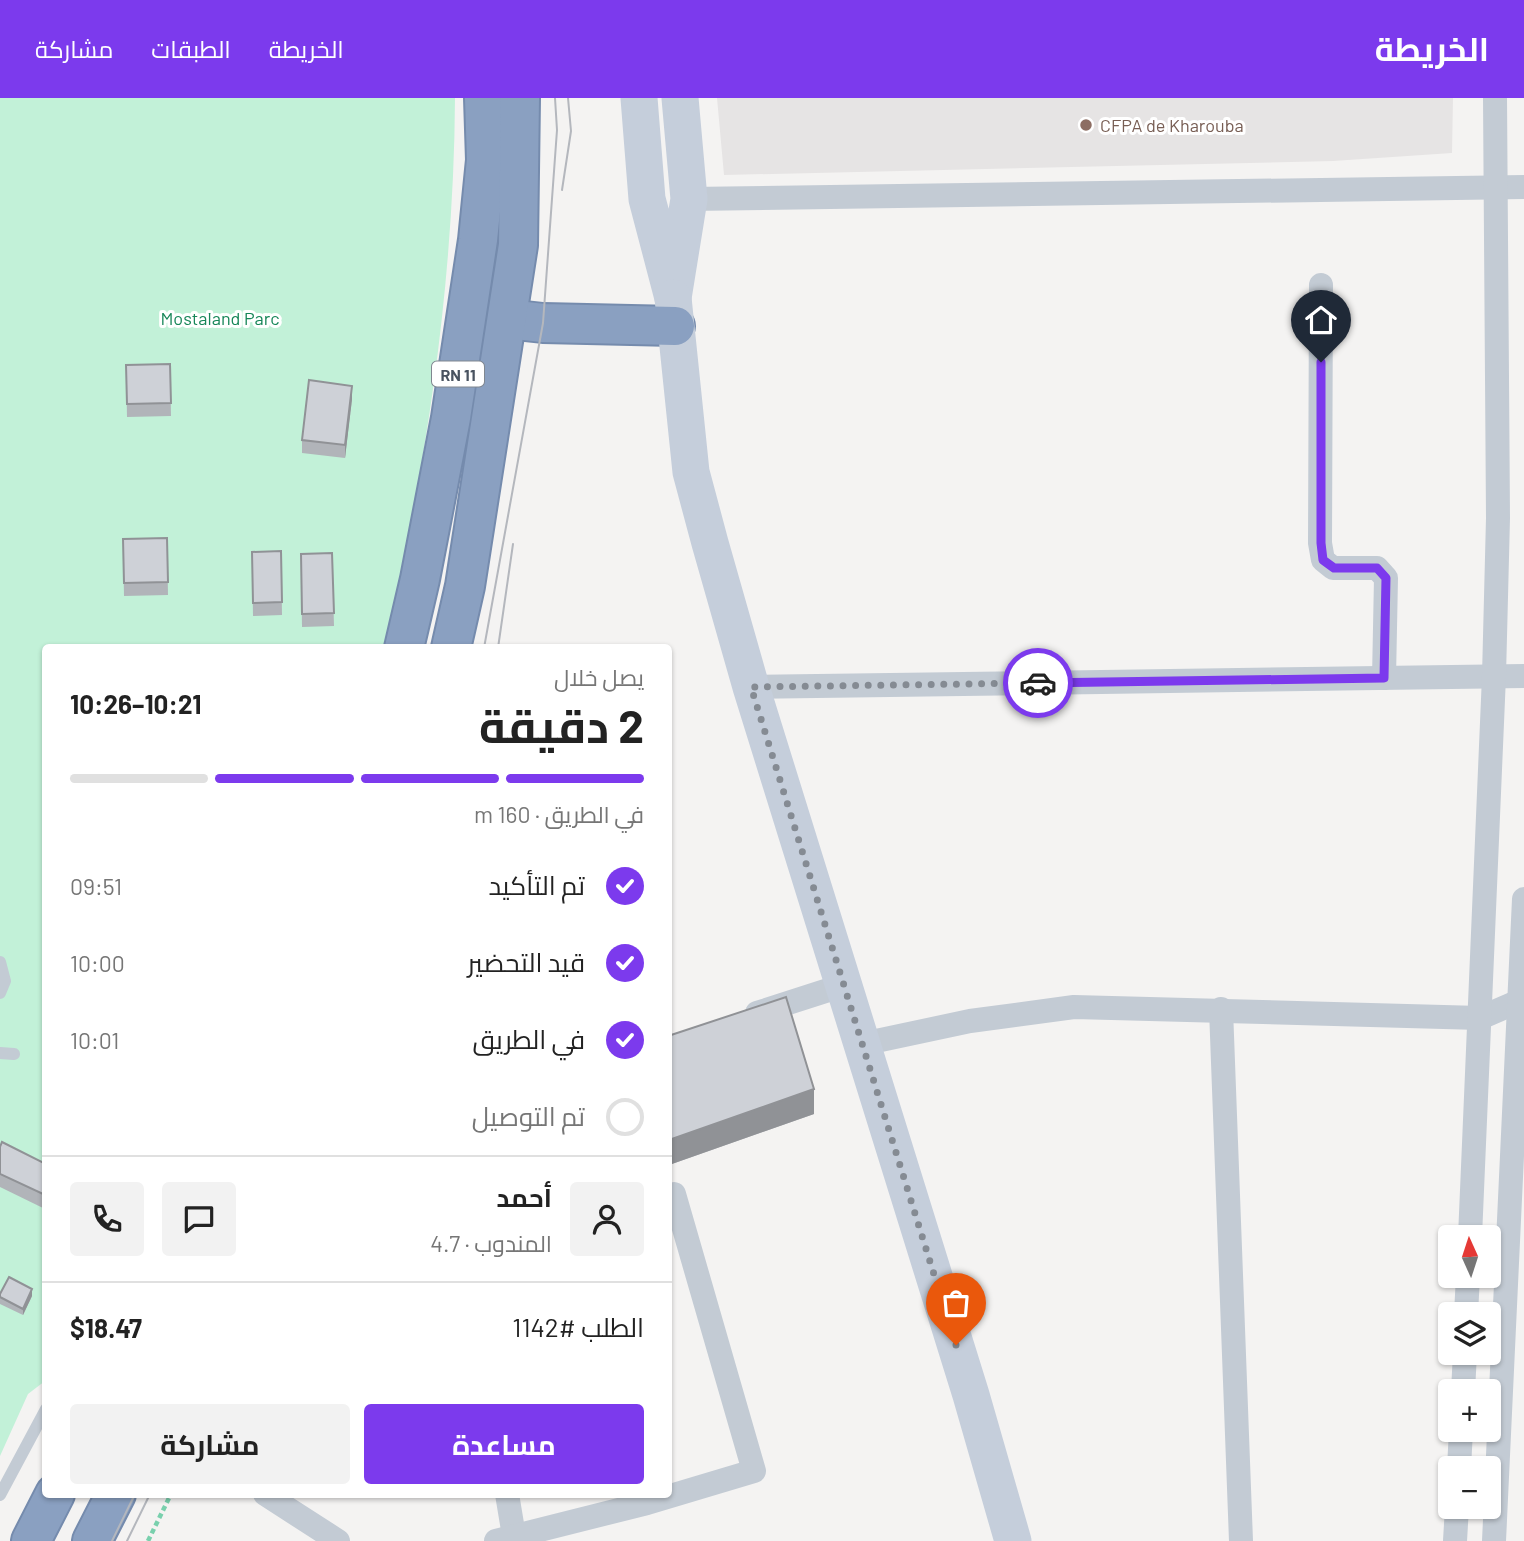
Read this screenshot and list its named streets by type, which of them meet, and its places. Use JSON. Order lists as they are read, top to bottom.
{
  "streets": {
    "highway": ["RN 11"]
  },
  "parks": ["Mostaland Parc"],
  "places": ["CFPA de Kharouba"],
  "north": "top",
  "page": {
    "header": "الخريطة",
    "nav": ["الخريطة", "الطبقات", "مشاركة"],
    "heading": ["2 دقيقة", "يصل خلال", "10:21–10:26"],
    "panel": [
      "أحمد",
      "المندوب · 4.7",
      "الطلب #1142",
      "$18.47"
    ],
    "bar": "في الطريق · 160 m",
    "list": [
      ["تم التأكيد", "09:51"],
      ["قيد التحضير", "10:00"],
      ["في الطريق", "10:01"],
      "تم التوصيل"
    ],
    "map_buttons": ["+", "−"],
    "buttons": ["مساعدة", "مشاركة"]
  }
}
